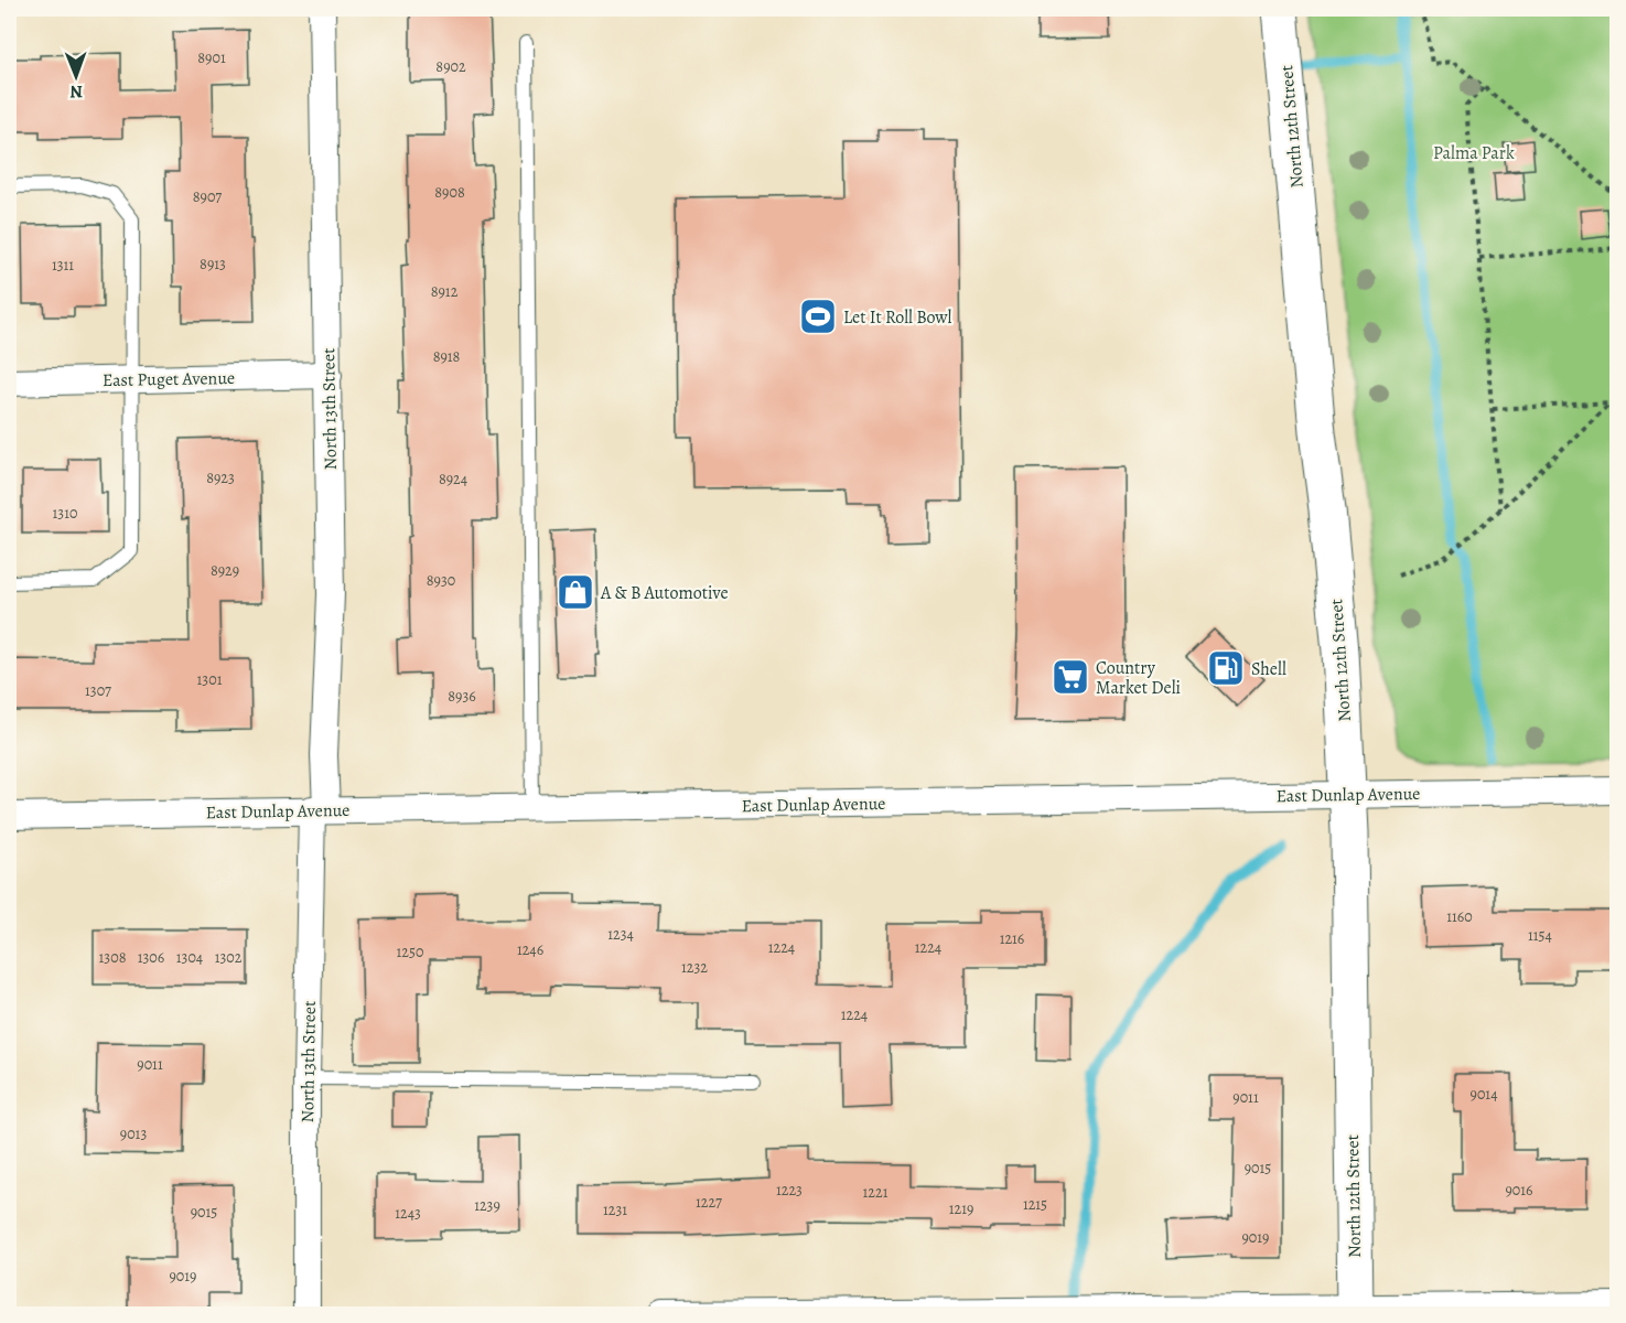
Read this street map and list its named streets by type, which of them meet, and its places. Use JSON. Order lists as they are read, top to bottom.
{
  "streets": {
    "street": [
      "North 12th Street",
      "East Puget Avenue",
      "North 13th Street",
      "East Dunlap Avenue"
    ]
  },
  "crossings": [
    ["North 12th Street", "East Dunlap Avenue"],
    ["East Puget Avenue", "North 13th Street"],
    ["North 13th Street", "East Dunlap Avenue"]
  ],
  "parks": ["Palma Park"],
  "places": {
    "sports": ["Let It Roll Bowl"],
    "shop": ["A & B Automotive"],
    "fuel station": ["Shell"],
    "supermarket": ["Country Market Deli"]
  },
  "house_numbers": [
    "8901",
    "8902",
    "8908",
    "8907",
    "8913",
    "1311",
    "8912",
    "8918",
    "8923",
    "8924",
    "1310",
    "8929",
    "8930",
    "1301",
    "1307",
    "8936",
    "1160",
    "1234",
    "1154",
    "1216",
    "1224",
    "1224",
    "1246",
    "1250",
    "1308",
    "1306",
    "1304",
    "1302",
    "1232",
    "1224",
    "9011",
    "9014",
    "9011",
    "9013",
    "9015",
    "1223",
    "9016",
    "1221",
    "1227",
    "1215",
    "1239",
    "1219",
    "1231",
    "9015",
    "1243",
    "9019",
    "9019"
  ],
  "north": "bottom"
}
